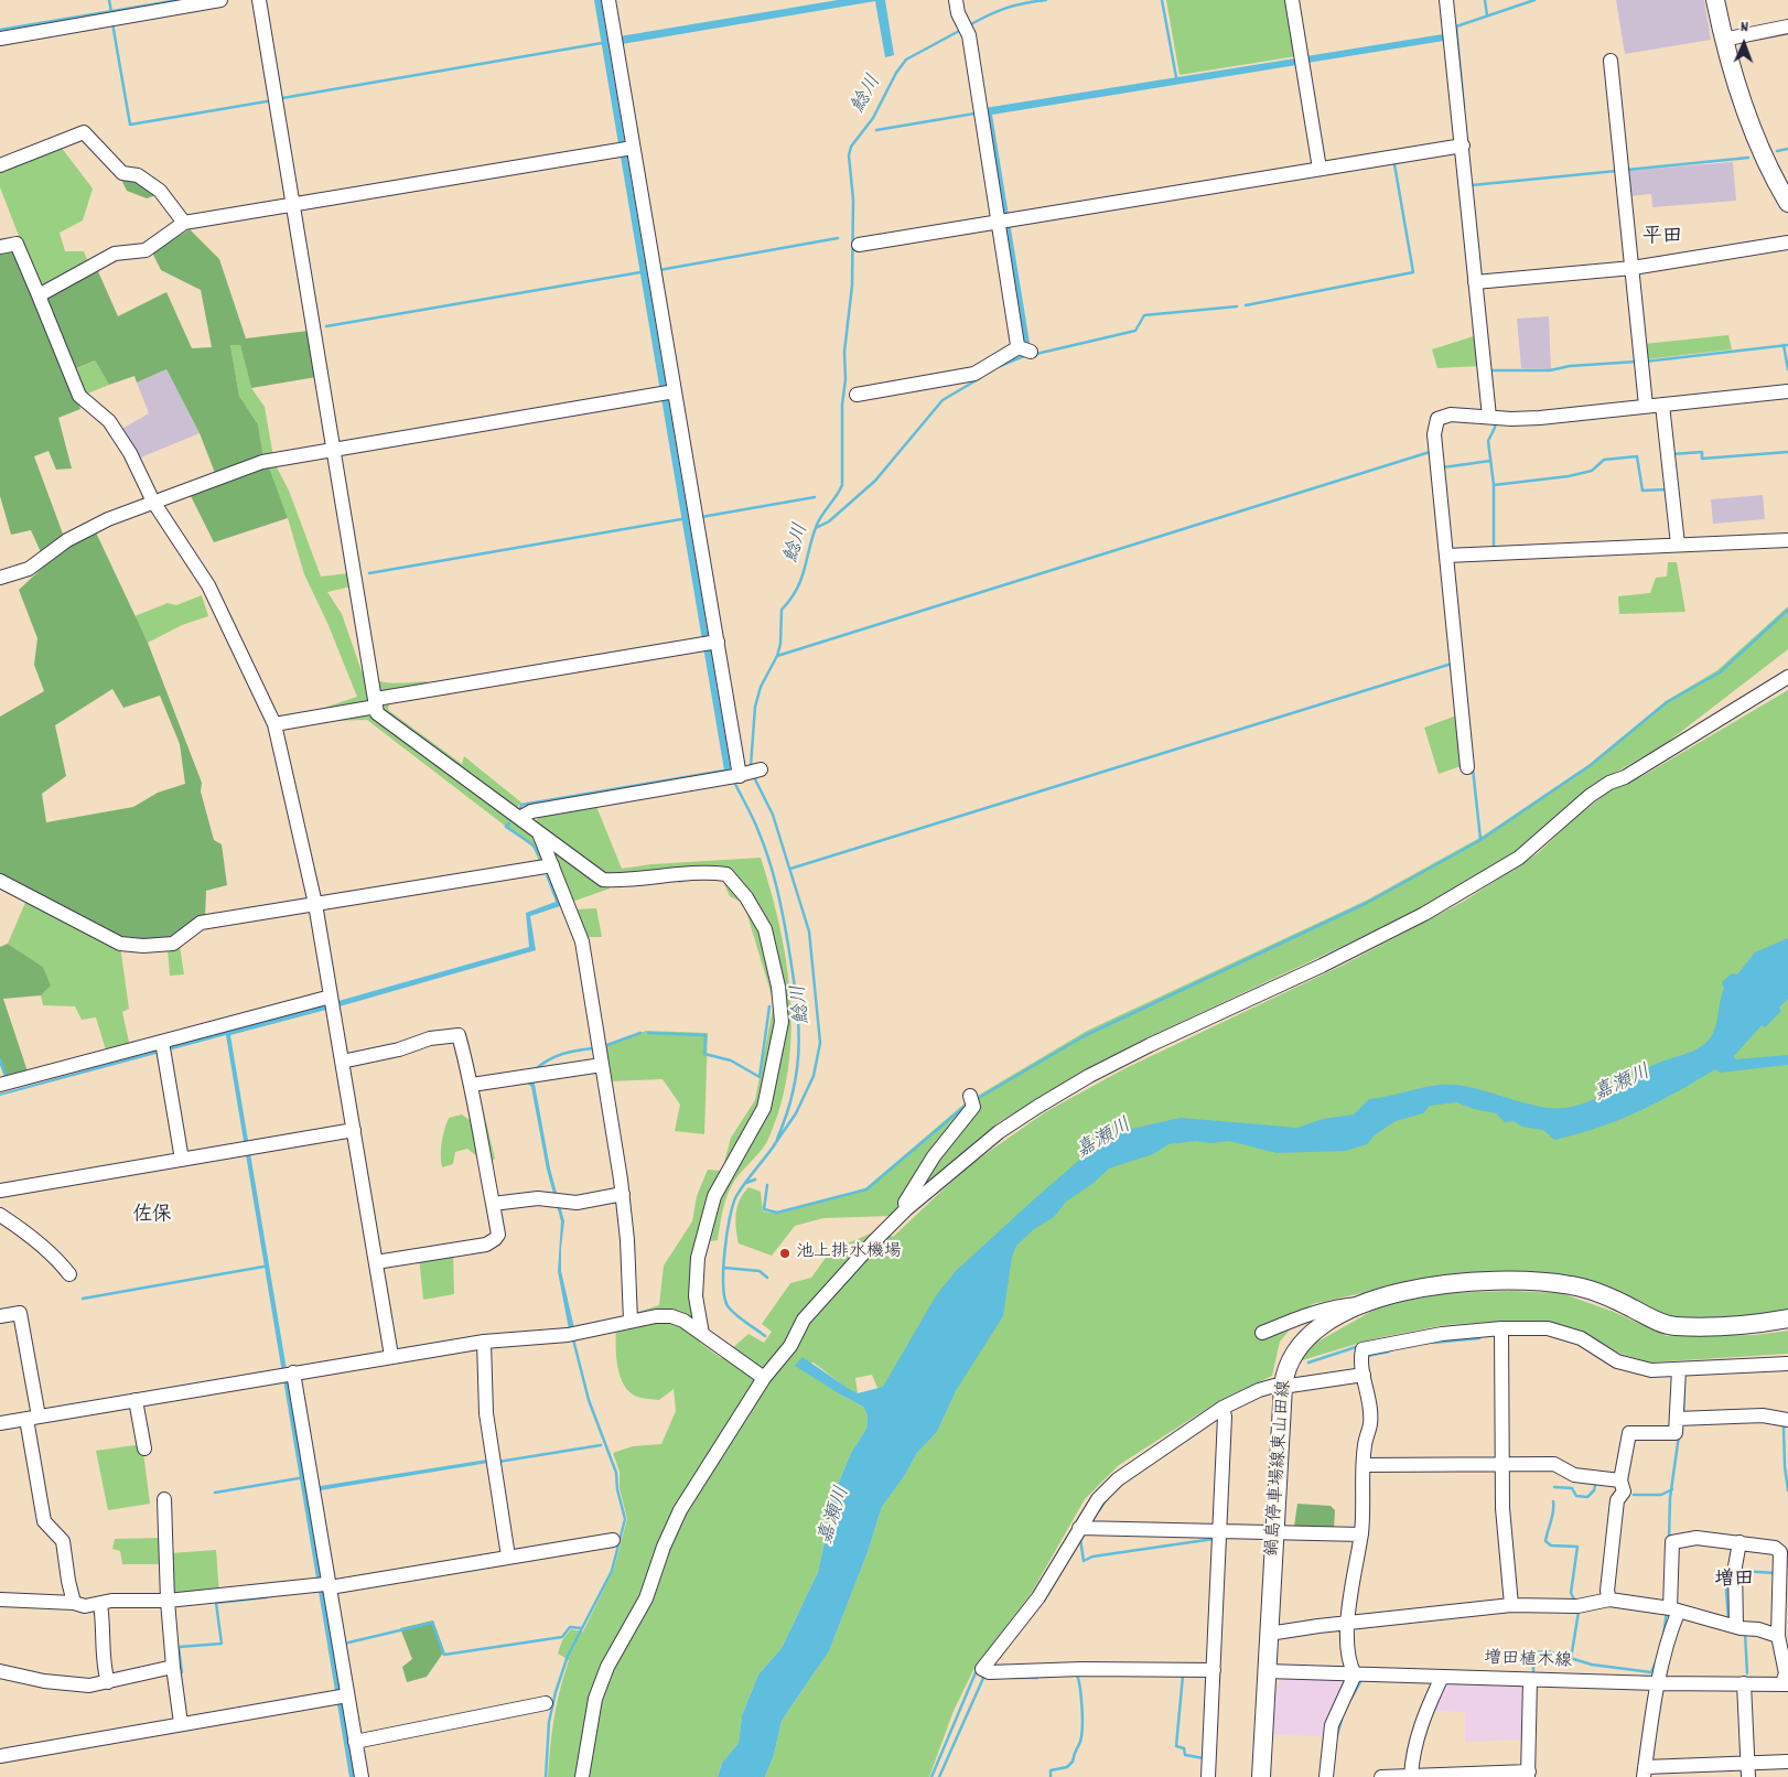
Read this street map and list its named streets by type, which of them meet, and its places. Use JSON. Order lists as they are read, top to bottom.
{
  "streets": {
    "main road": ["鍋島停車場線東山田線"],
    "street": ["増田植木線"]
  },
  "crossings": [
    ["鍋島停車場線東山田線", "増田植木線"]
  ],
  "districts": ["平田", "佐保", "増田"],
  "water": ["鯰川", "嘉瀬川"],
  "places": ["池上排水機場"],
  "north": "top"
}
